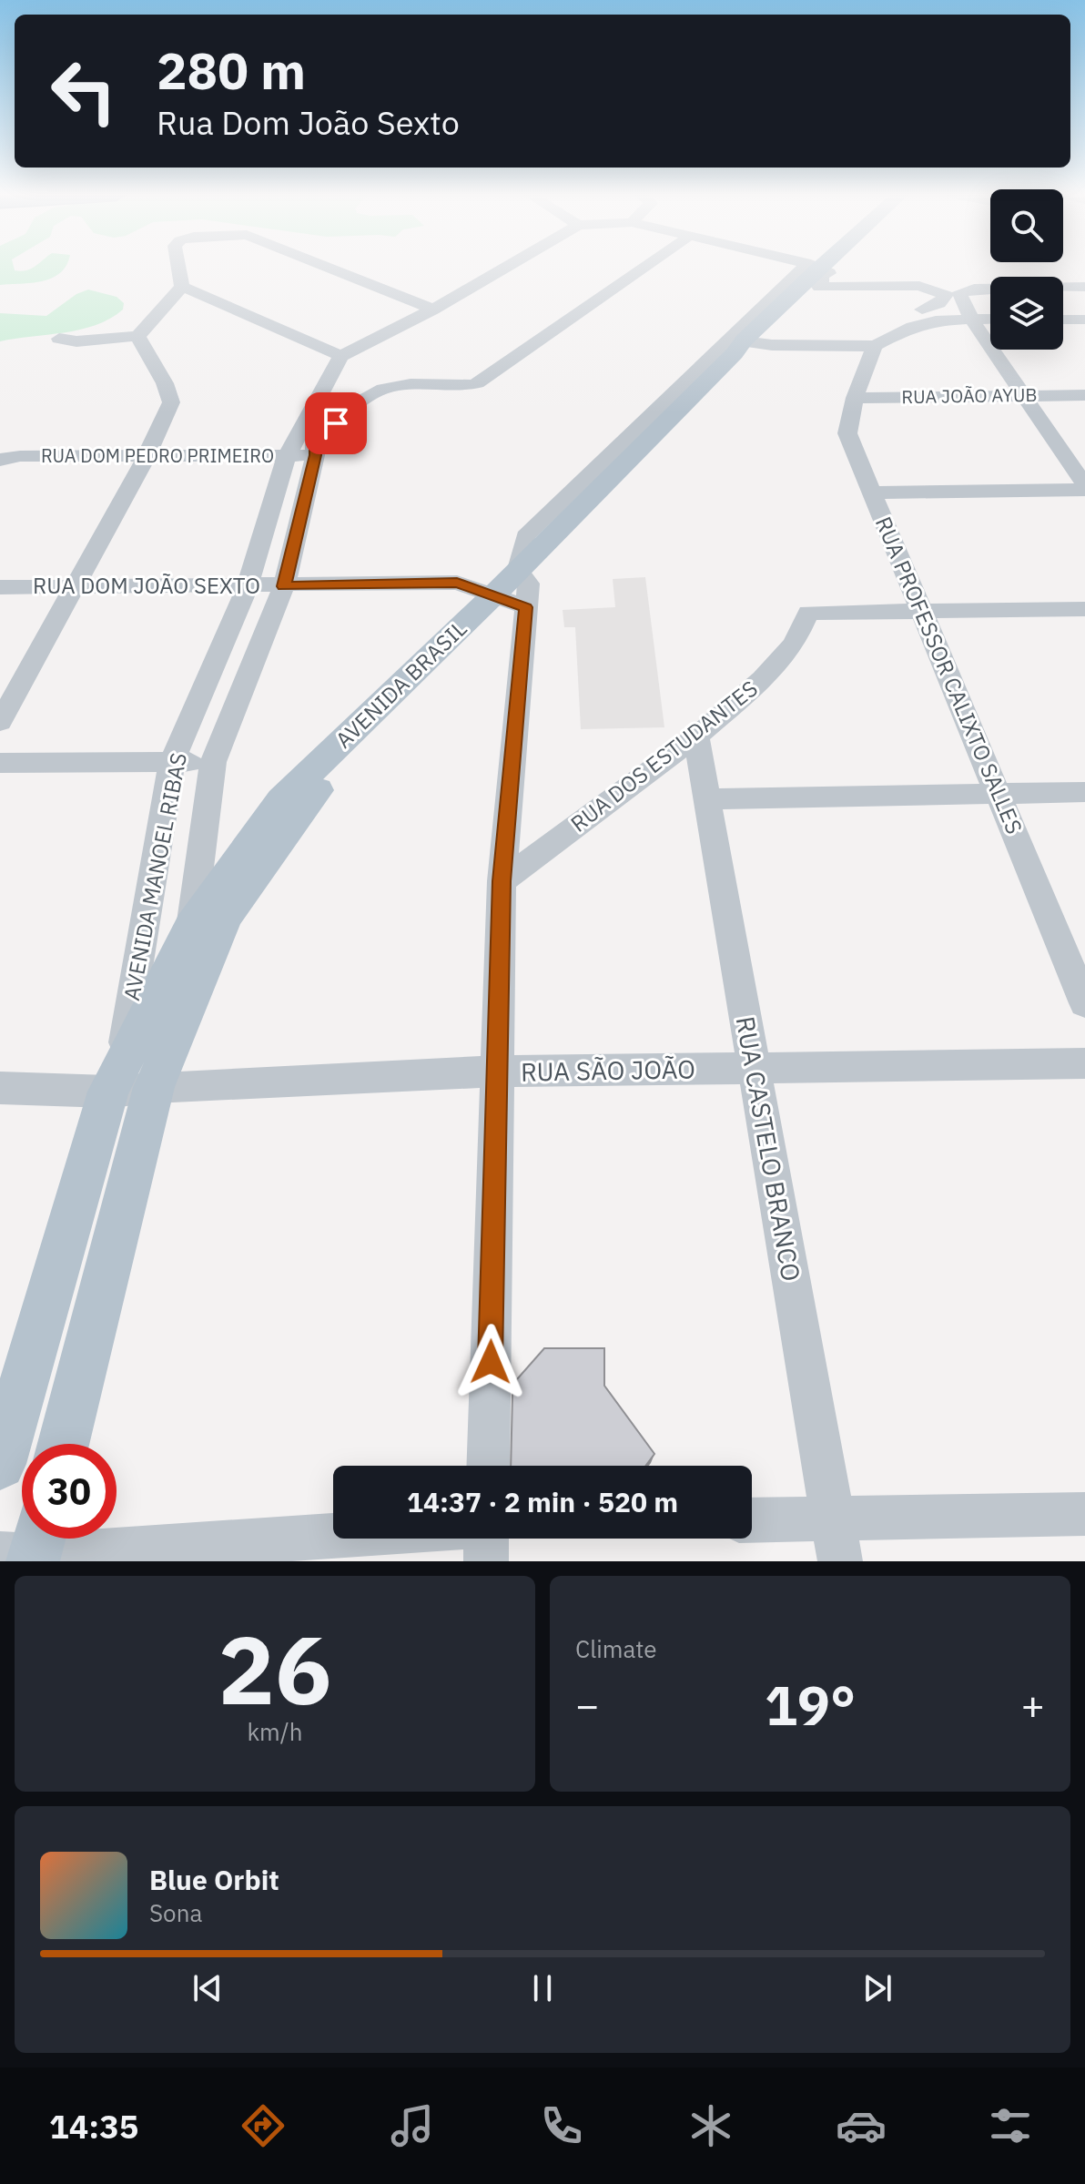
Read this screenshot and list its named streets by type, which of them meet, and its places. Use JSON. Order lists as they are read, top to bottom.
{
  "streets": {
    "main road": ["AVENIDA BRASIL", "AVENIDA MANOEL RIBAS"],
    "street": [
      "RUA JOÃO AYUB",
      "RUA DOM PEDRO PRIMEIRO",
      "RUA DOM JOÃO SEXTO",
      "RUA PROFESSOR CALIXTO SALLES",
      "RUA DOS ESTUDANTES",
      "RUA SÃO JOÃO",
      "RUA CASTELO BRANCO"
    ]
  },
  "crossings": [
    ["RUA JOÃO AYUB", "RUA PROFESSOR CALIXTO SALLES"],
    ["RUA DOM PEDRO PRIMEIRO", "AVENIDA MANOEL RIBAS"],
    ["RUA DOM JOÃO SEXTO", "AVENIDA BRASIL"],
    ["RUA DOM JOÃO SEXTO", "AVENIDA MANOEL RIBAS"],
    ["RUA PROFESSOR CALIXTO SALLES", "RUA DOS ESTUDANTES"],
    ["AVENIDA BRASIL", "AVENIDA MANOEL RIBAS"],
    ["AVENIDA BRASIL", "RUA SÃO JOÃO"],
    ["RUA DOS ESTUDANTES", "RUA CASTELO BRANCO"],
    ["AVENIDA MANOEL RIBAS", "RUA SÃO JOÃO"],
    ["RUA SÃO JOÃO", "RUA CASTELO BRANCO"]
  ],
  "page": {
    "turn": ["280 m", "Rua Dom João Sexto"],
    "limit": "30",
    "trip": "14:37 · 2 min · 520 m",
    "tile": [
      ["26", "km/h"],
      "Climate"
    ],
    "heat": ["−", "19°", "+"],
    "song": ["Blue Orbit", "Sona"],
    "tabs": "14:35"
  }
}
